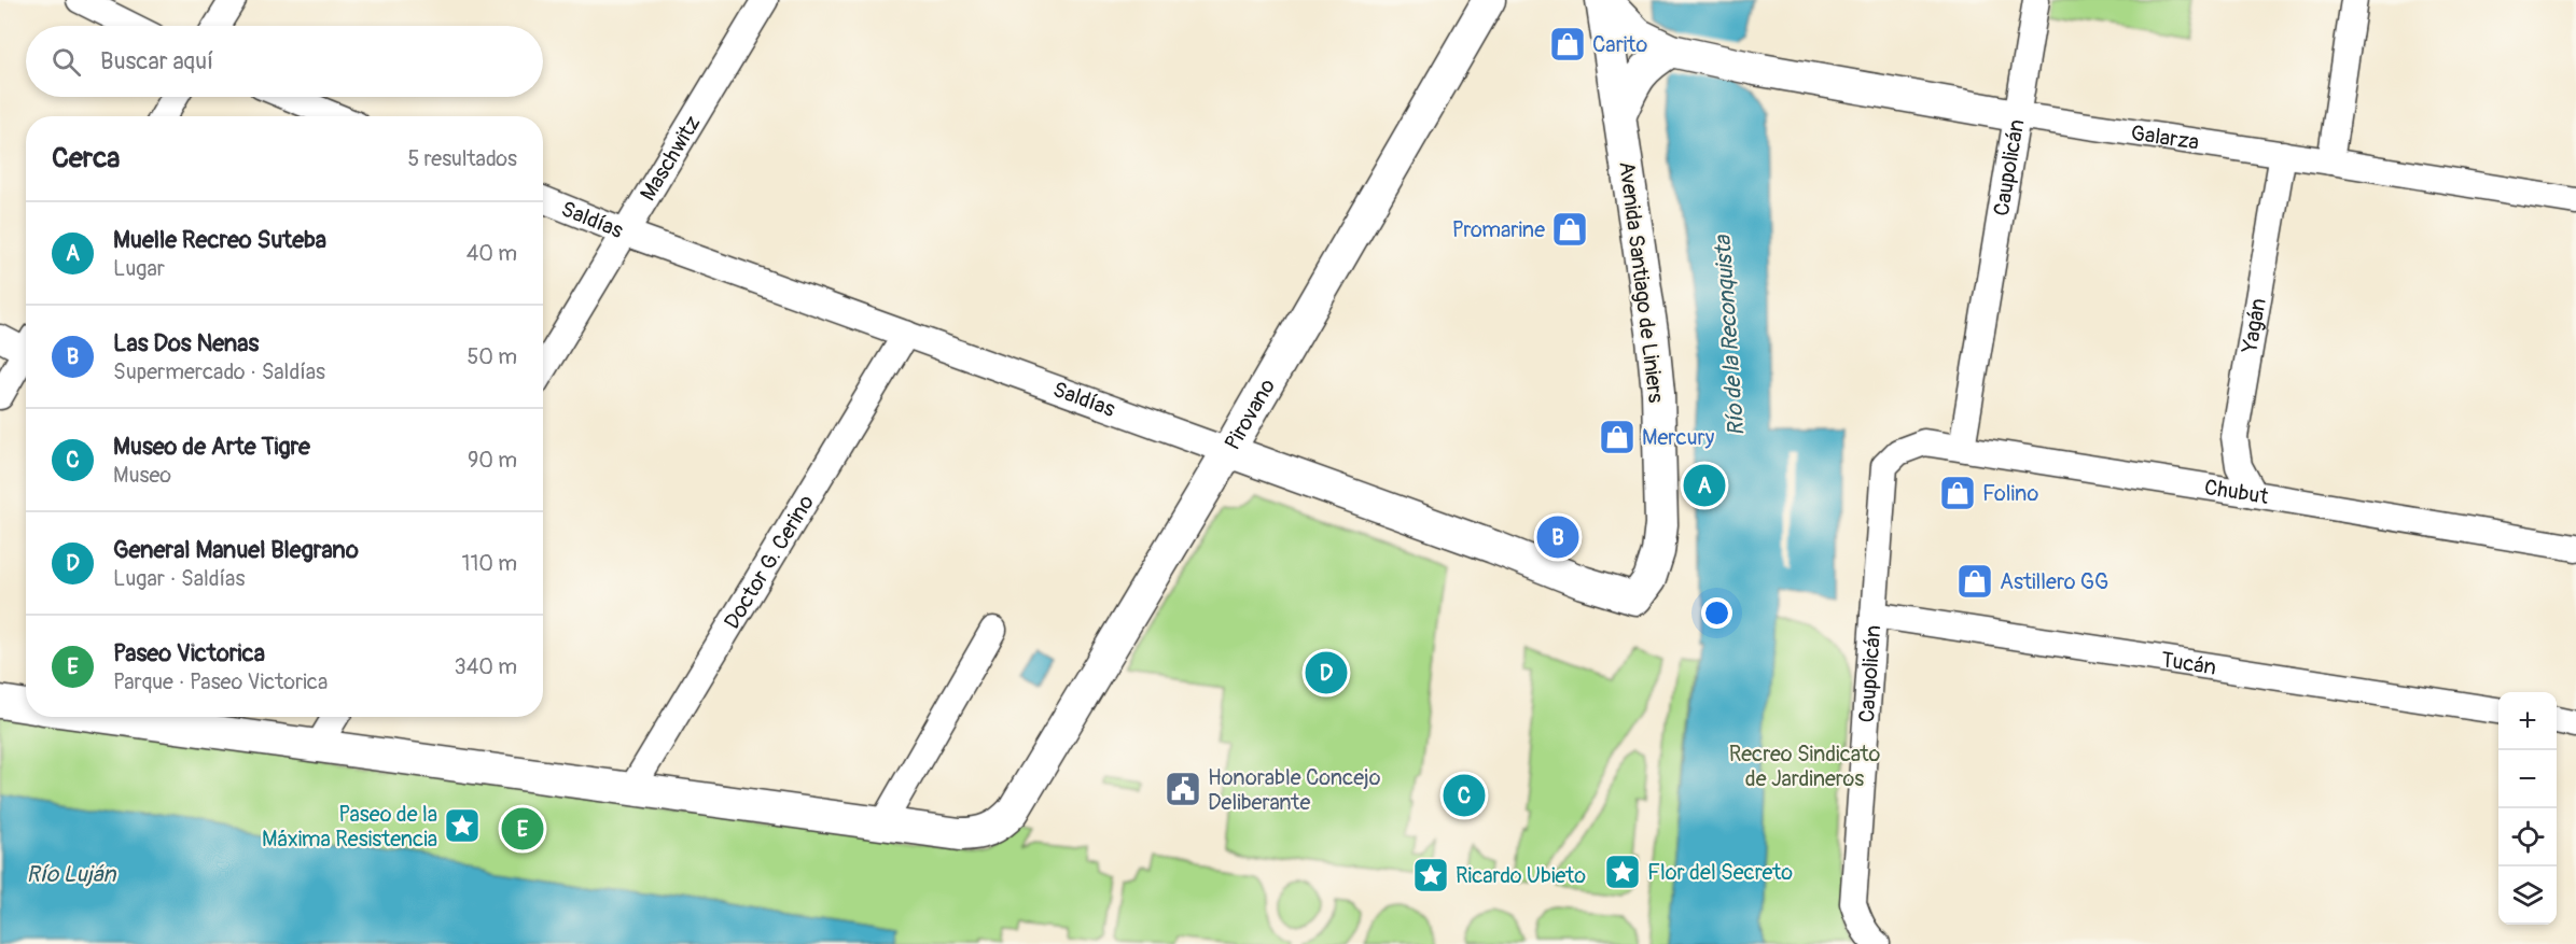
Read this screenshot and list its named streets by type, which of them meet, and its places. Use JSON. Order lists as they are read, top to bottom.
{
  "streets": {
    "street": [
      "Galarza",
      "Maschwitz",
      "Caupolicán",
      "Saldías",
      "Avenida Santiago de Liniers",
      "Yagán",
      "Pirovano",
      "Chubut",
      "Doctor G. Cerino",
      "Tucán"
    ]
  },
  "crossings": [
    ["Galarza", "Caupolicán"],
    ["Galarza", "Avenida Santiago de Liniers"],
    ["Galarza", "Yagán"],
    ["Maschwitz", "Saldías"],
    ["Caupolicán", "Chubut"],
    ["Caupolicán", "Tucán"],
    ["Saldías", "Avenida Santiago de Liniers"],
    ["Saldías", "Pirovano"],
    ["Saldías", "Doctor G. Cerino"],
    ["Yagán", "Chubut"]
  ],
  "water": ["Río de la Reconquista", "Río Luján"],
  "parks": ["Recreo Sindicato de Jardineros"],
  "places": {
    "shop": [
      "Carito",
      "Promarine",
      "Mercury",
      "Folino",
      "Astillero GG"
    ],
    "public building": ["Honorable Concejo Deliberante"],
    "place": ["Paseo de la Máxima Resistencia", "Flor del Secreto", "Ricardo Ubieto"]
  },
  "page": {
    "search": "Buscar aquí",
    "heading": ["Cerca", "5 resultados"],
    "list": [
      {
        "mark": "A",
        "name": "Muelle Recreo Suteba",
        "note": "Lugar",
        "value": "40 m"
      },
      {
        "mark": "B",
        "name": "Las Dos Nenas",
        "note": "Supermercado · Saldías",
        "value": "50 m"
      },
      {
        "mark": "C",
        "name": "Museo de Arte Tigre",
        "note": "Museo",
        "value": "90 m"
      },
      {
        "mark": "D",
        "name": "General Manuel Blegrano",
        "note": "Lugar · Saldías",
        "value": "110 m"
      },
      {
        "mark": "E",
        "name": "Paseo Victorica",
        "note": "Parque · Paseo Victorica",
        "value": "340 m"
      }
    ],
    "pins": [
      "A",
      "B",
      "D",
      "C",
      "E"
    ],
    "map_buttons": ["+", "−"]
  }
}
